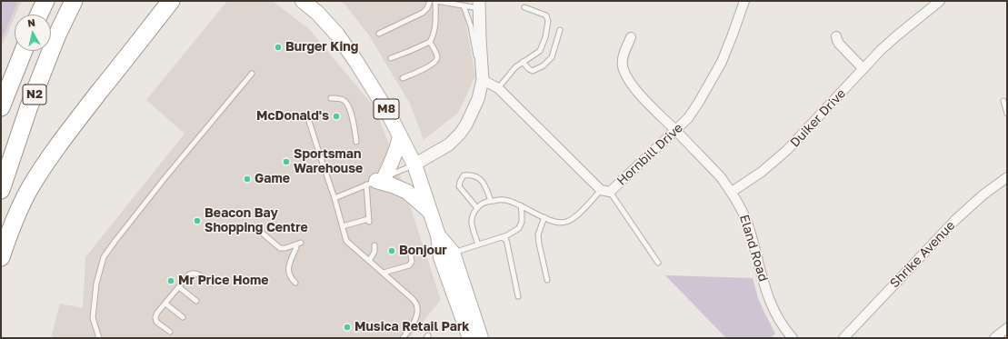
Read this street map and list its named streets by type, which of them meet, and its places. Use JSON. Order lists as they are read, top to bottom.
{
  "streets": {
    "highway": ["N2"],
    "main road": ["M8"],
    "street": [
      "Duiker Drive",
      "Hornbill Drive",
      "Eland Road",
      "Shrike Avenue"
    ]
  },
  "crossings": [
    ["Duiker Drive", "Eland Road"],
    ["Hornbill Drive", "Eland Road"]
  ],
  "places": [
    "Burger King",
    "McDonald's",
    "Sportsman Warehouse",
    "Game",
    "Beacon Bay Shopping Centre",
    "Bonjour",
    "Mr Price Home",
    "Musica Retail Park"
  ],
  "north": "top"
}
